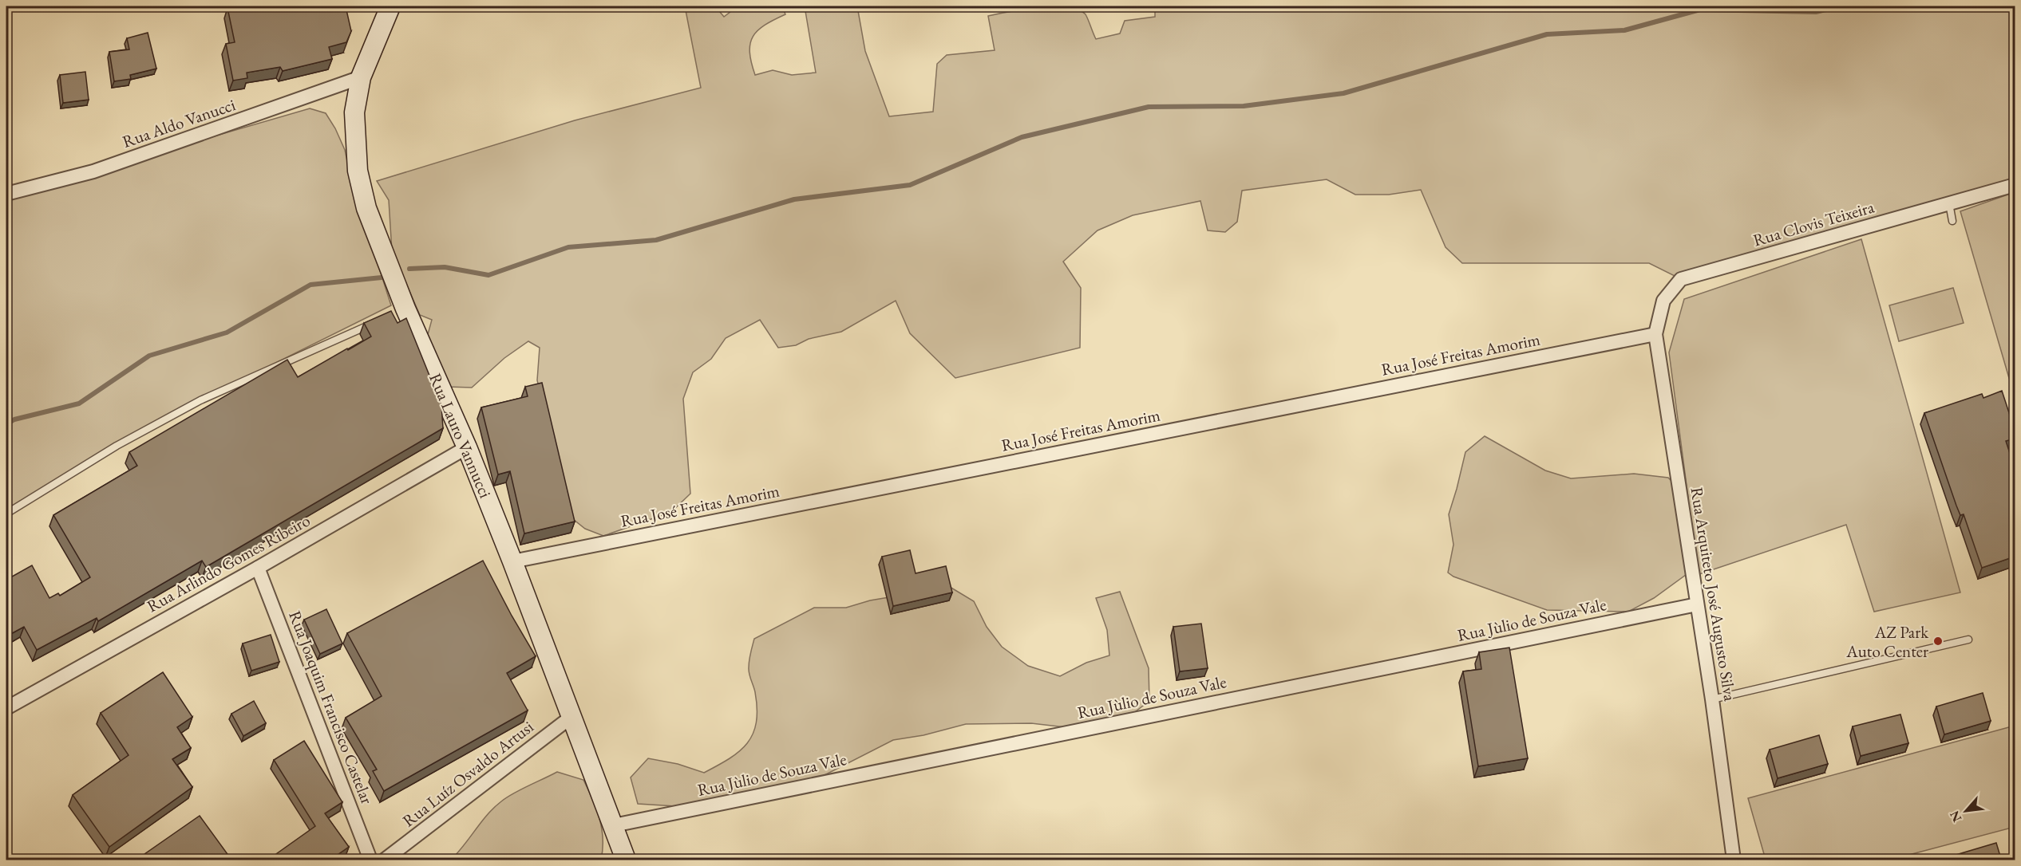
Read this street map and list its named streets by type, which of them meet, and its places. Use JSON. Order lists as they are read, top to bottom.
{
  "streets": {
    "street": [
      "Rua Aldo Vanucci",
      "Rua Clovis Teixeira",
      "Rua José Freitas Amorim",
      "Rua Lauro Vannucci",
      "Rua Arlindo Gomes Ribeiro",
      "Rua Arquiteto José Augusto Silva",
      "Rua Jùlio de Souza Vale",
      "Rua Joaquim Francisco Castelar",
      "Rua Luíz Osvaldo Artusi"
    ]
  },
  "crossings": [
    ["Rua Aldo Vanucci", "Rua Lauro Vannucci"],
    ["Rua Clovis Teixeira", "Rua José Freitas Amorim"],
    ["Rua Clovis Teixeira", "Rua Arquiteto José Augusto Silva"],
    ["Rua José Freitas Amorim", "Rua Lauro Vannucci"],
    ["Rua José Freitas Amorim", "Rua Arquiteto José Augusto Silva"],
    ["Rua Lauro Vannucci", "Rua Arlindo Gomes Ribeiro"],
    ["Rua Lauro Vannucci", "Rua Jùlio de Souza Vale"],
    ["Rua Lauro Vannucci", "Rua Luíz Osvaldo Artusi"],
    ["Rua Arlindo Gomes Ribeiro", "Rua Joaquim Francisco Castelar"],
    ["Rua Arquiteto José Augusto Silva", "Rua Jùlio de Souza Vale"]
  ],
  "places": ["AZ Park Auto Center"],
  "north": "bottom left"
}
